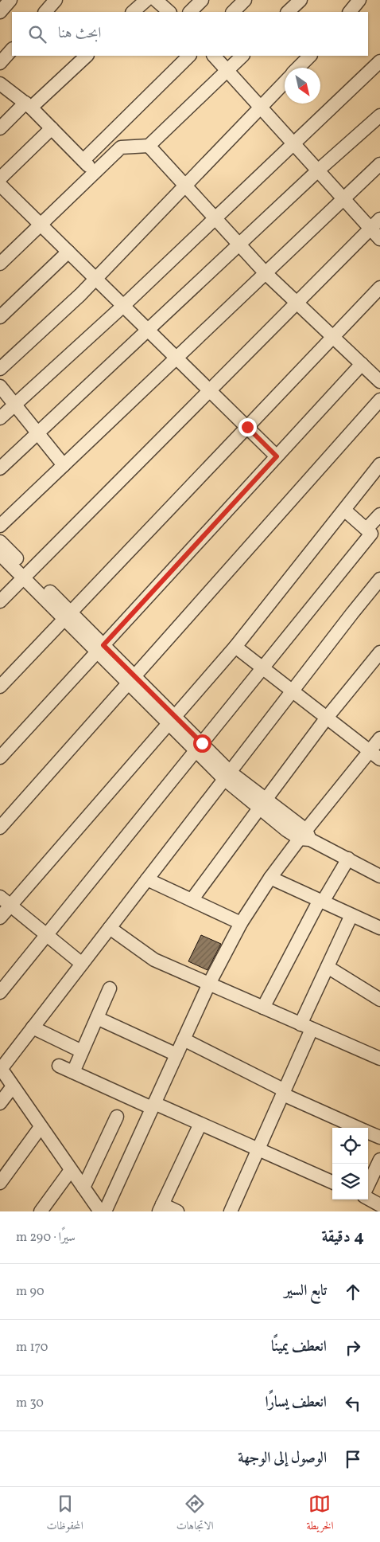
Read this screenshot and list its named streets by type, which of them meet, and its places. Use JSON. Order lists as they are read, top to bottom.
{
  "north": "bottom right",
  "page": {
    "search": "ابحث هنا",
    "heading": ["4 دقيقة", "سيرًا · 290 m"],
    "list": [
      ["تابع السير", "90 m"],
      ["انعطف يمينًا", "170 m"],
      ["انعطف يسارًا", "30 m"],
      "الوصول إلى الوجهة"
    ],
    "nav": ["الخريطة", "الاتجاهات", "المحفوظات"]
  }
}
